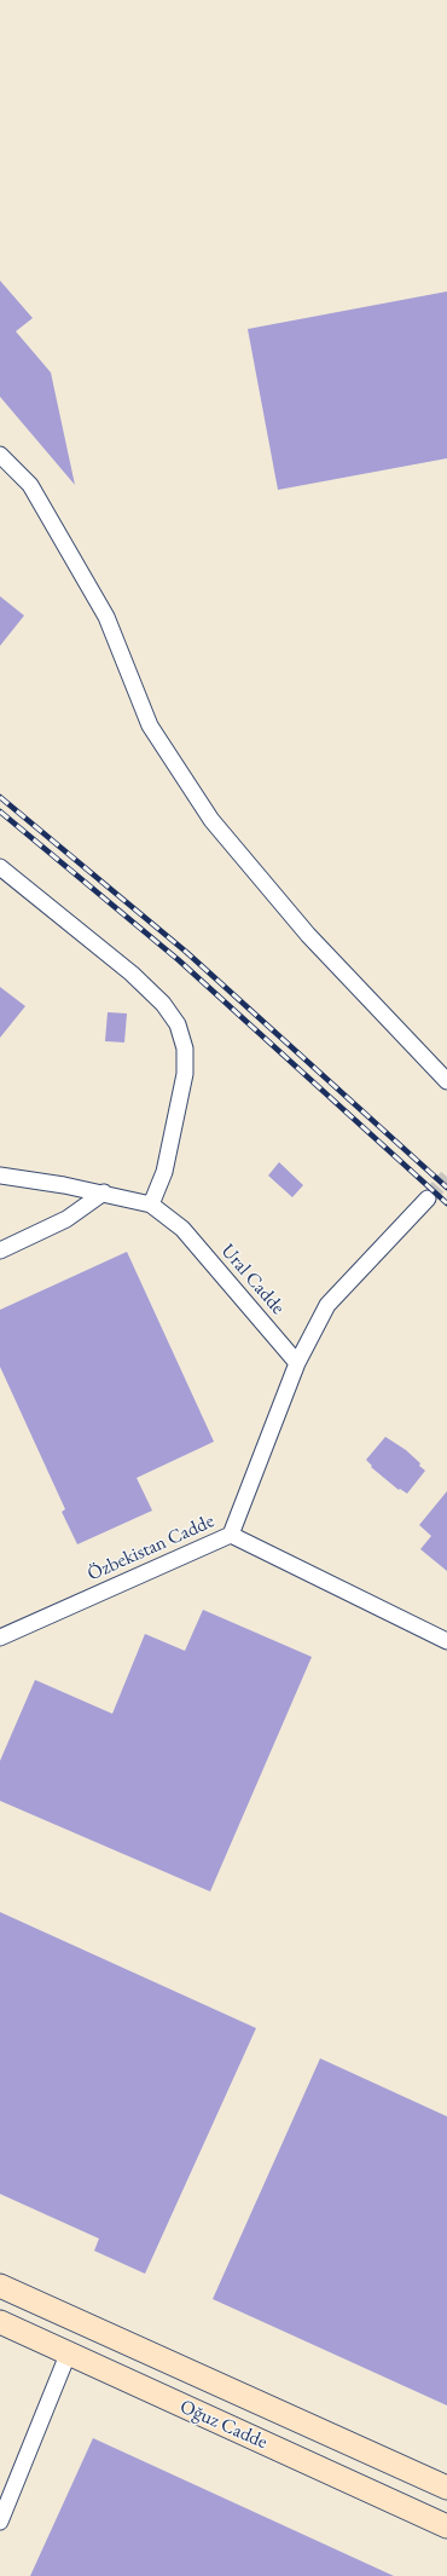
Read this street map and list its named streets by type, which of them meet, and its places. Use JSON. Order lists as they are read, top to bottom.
{
  "streets": {
    "street": ["Ural Cadde", "Özbekistan Cadde", "Oğuz Cadde"]
  }
}
